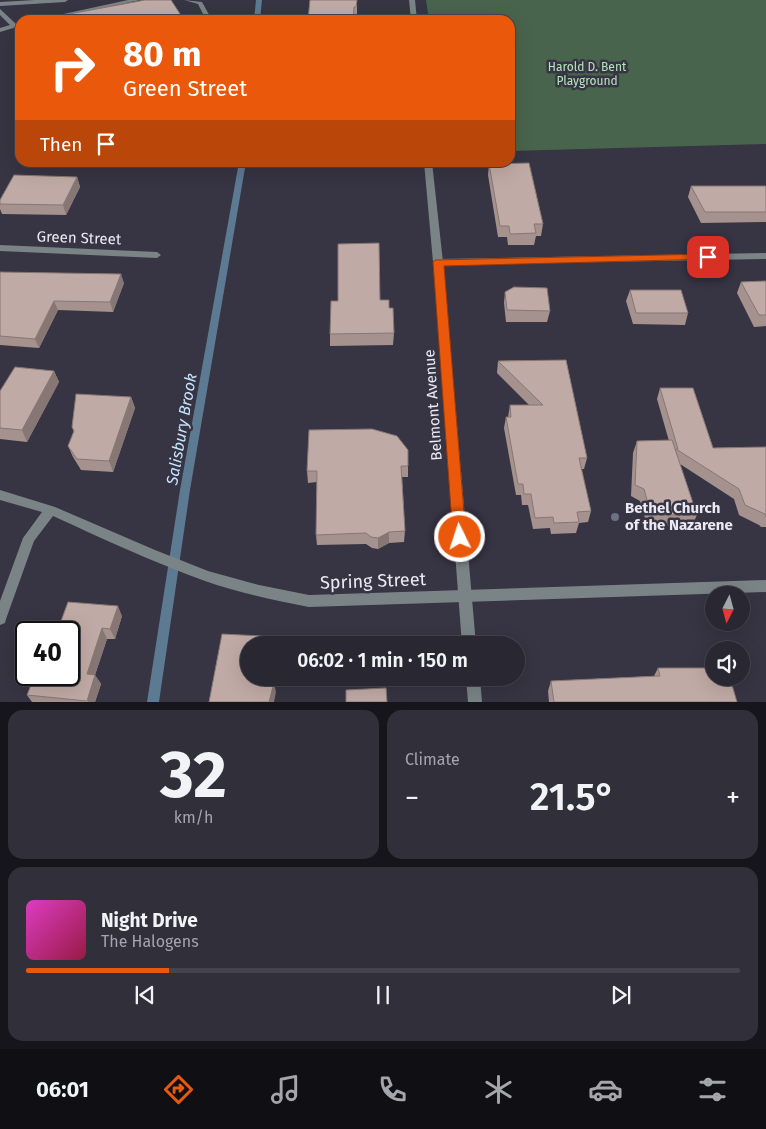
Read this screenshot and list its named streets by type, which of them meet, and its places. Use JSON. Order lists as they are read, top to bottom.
{
  "streets": {
    "street": ["Green Street", "Belmont Avenue", "Spring Street"]
  },
  "crossings": [
    ["Belmont Avenue", "Spring Street"]
  ],
  "water": ["Salisbury Brook"],
  "parks": ["Harold D. Bent Playground"],
  "places": ["Bethel Church of the Nazarene"],
  "north": "bottom",
  "page": {
    "turn": ["80 m", "Green Street"],
    "then": "Then",
    "limit": "40",
    "trip": "06:02 · 1 min · 150 m",
    "tile": [
      ["32", "km/h"],
      "Climate"
    ],
    "heat": ["−", "21.5°", "+"],
    "song": ["Night Drive", "The Halogens"],
    "tabs": "06:01"
  }
}
